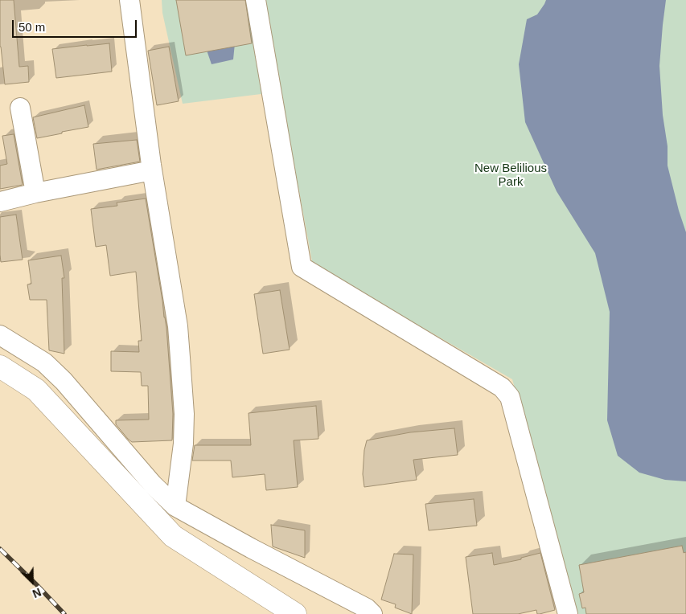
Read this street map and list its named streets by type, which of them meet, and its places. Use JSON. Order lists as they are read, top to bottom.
{
  "parks": ["New Belilious Park"],
  "scale_bar": "50 m",
  "north": "bottom right"
}
